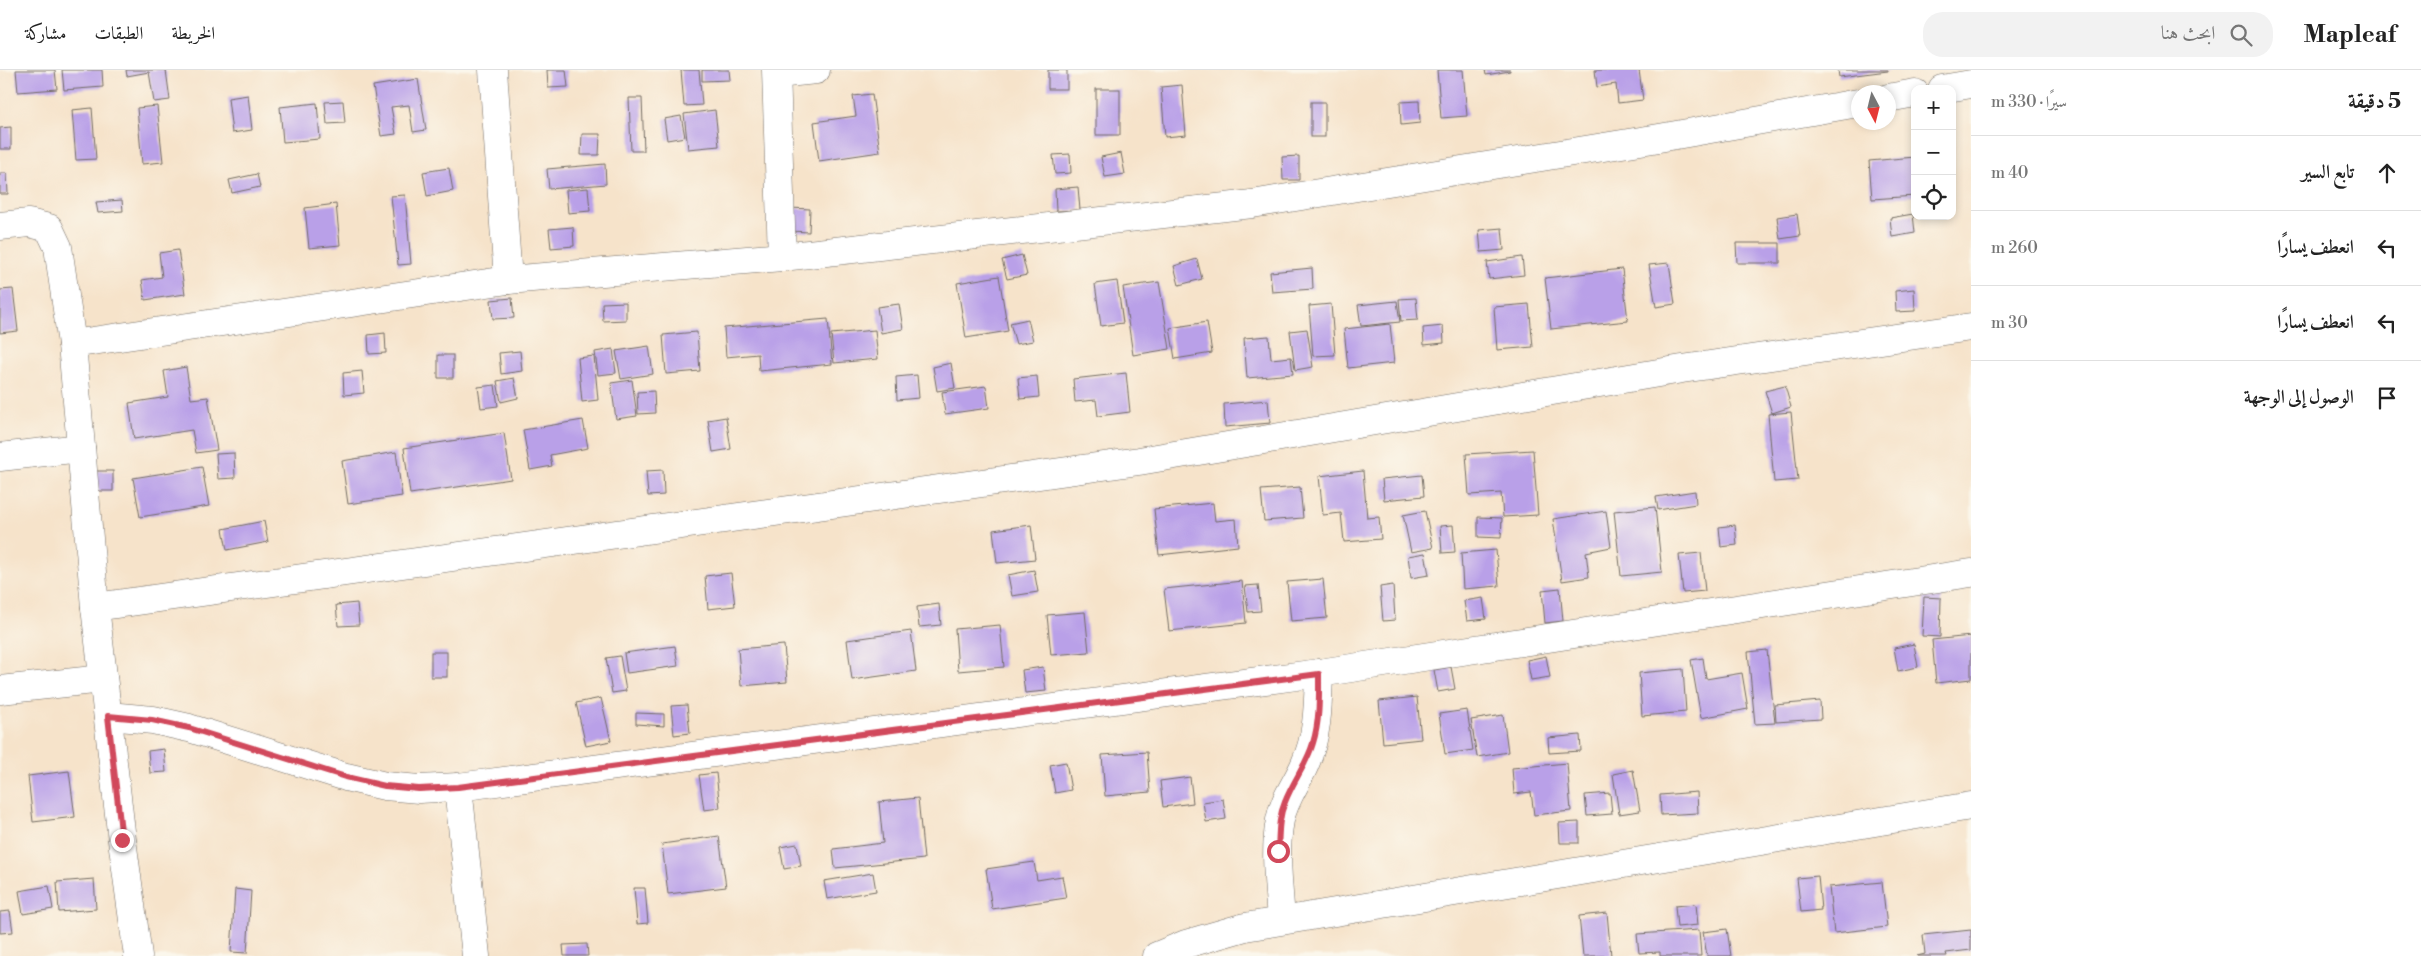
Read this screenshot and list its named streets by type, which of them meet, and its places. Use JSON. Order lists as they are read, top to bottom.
{
  "north": "bottom",
  "page": {
    "header": "Mapleaf",
    "search": "ابحث هنا",
    "nav": ["الخريطة", "الطبقات", "مشاركة"],
    "heading": ["5 دقيقة", "سيرًا · 330 m"],
    "map_buttons": ["+", "−"],
    "list": [
      ["تابع السير", "40 m"],
      ["انعطف يسارًا", "260 m"],
      ["انعطف يسارًا", "30 m"],
      "الوصول إلى الوجهة"
    ]
  }
}
